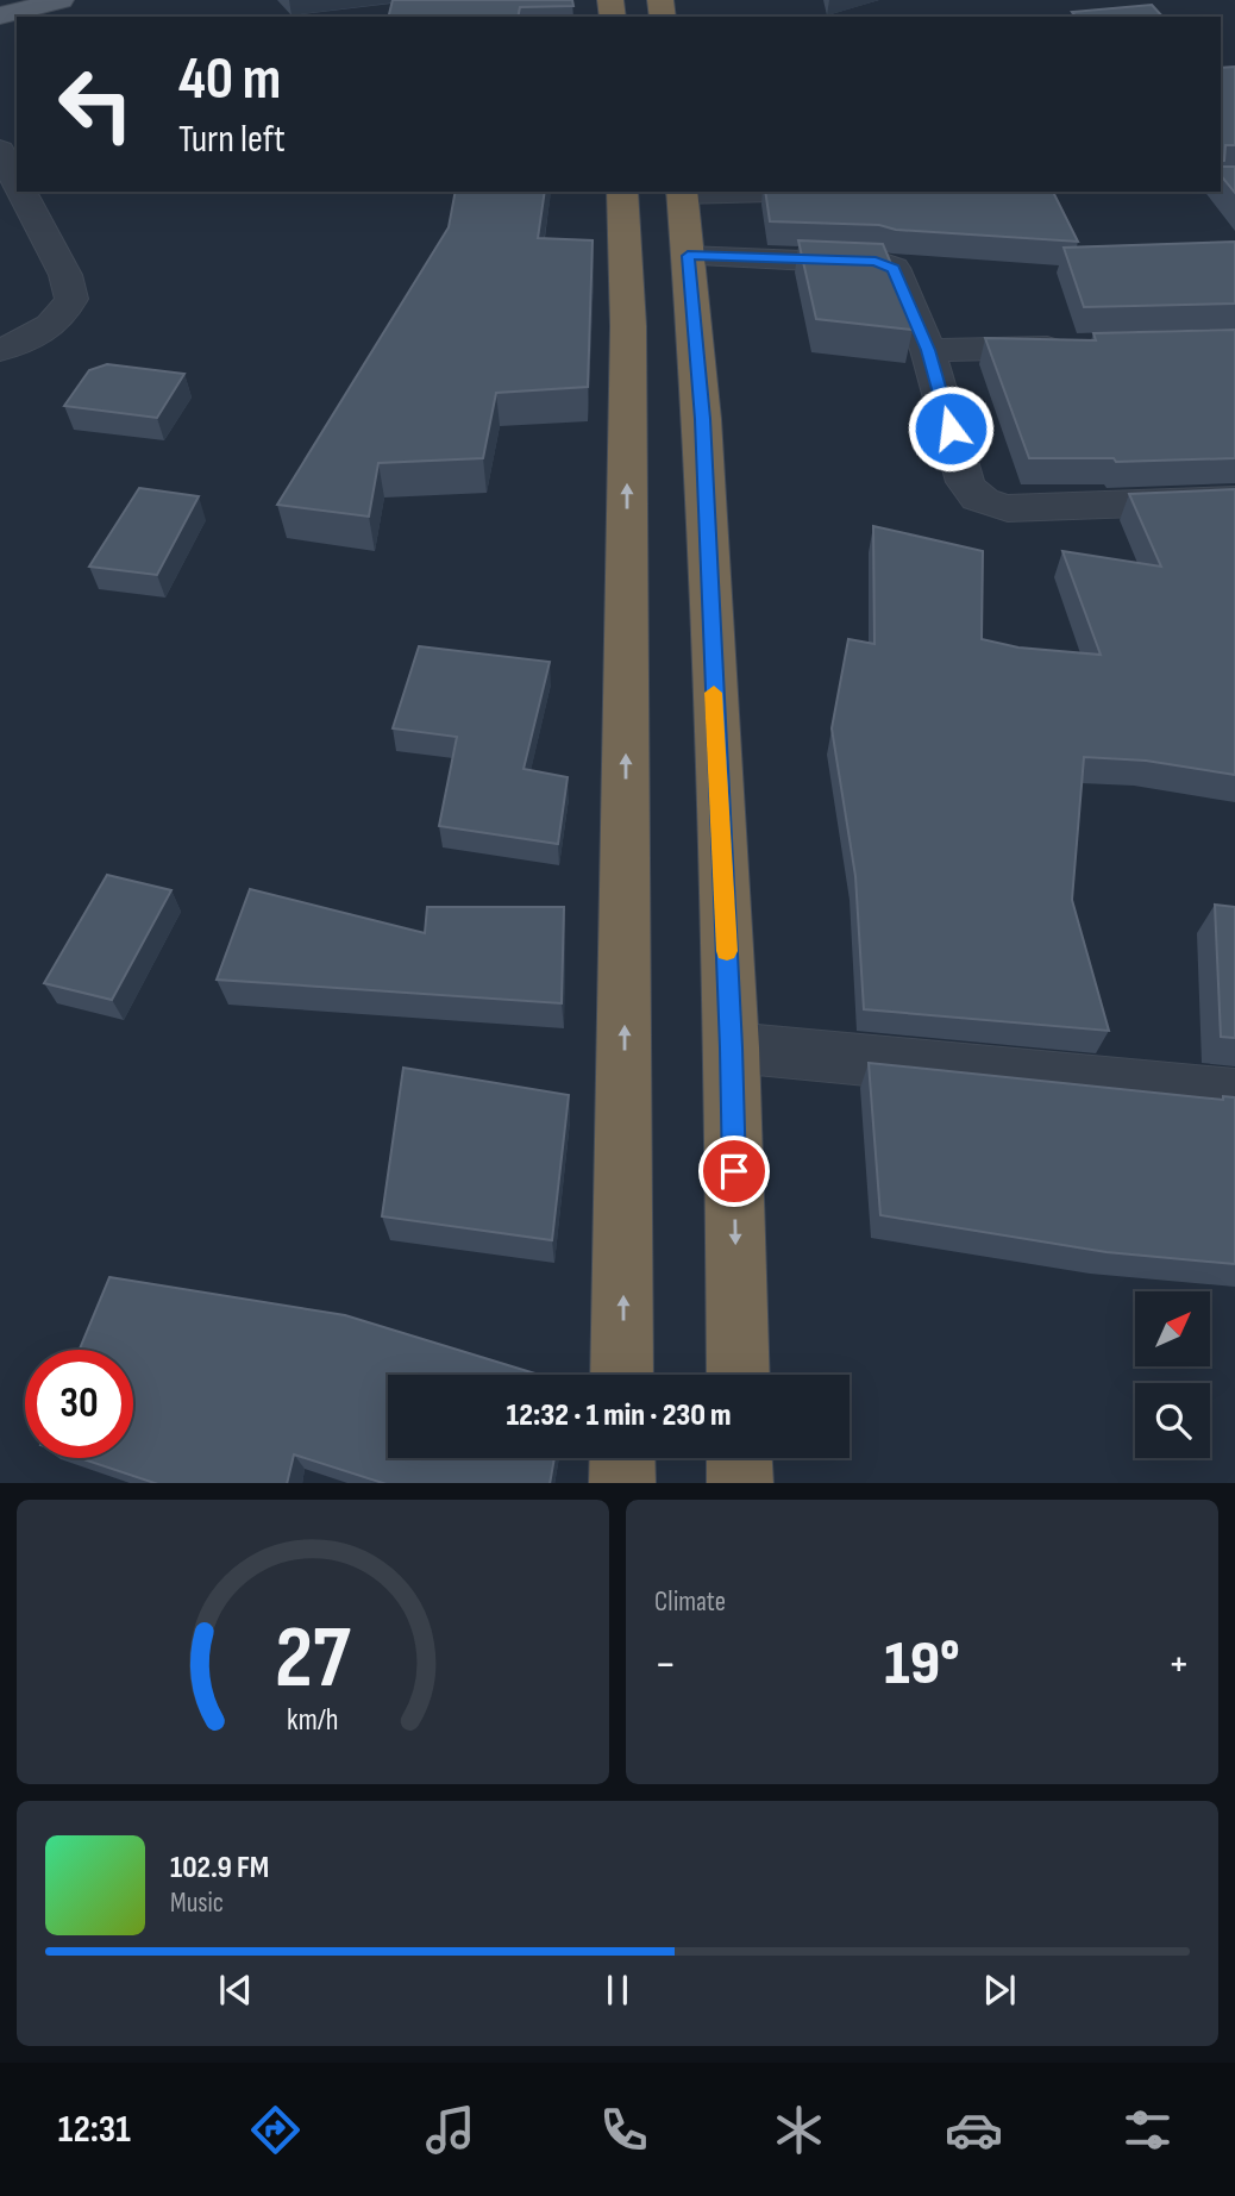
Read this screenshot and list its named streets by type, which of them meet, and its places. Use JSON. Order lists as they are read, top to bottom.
{
  "north": "top right",
  "page": {
    "turn": ["40 m", "Turn left"],
    "limit": "30",
    "trip": "12:32 · 1 min · 230 m",
    "tile": "Climate",
    "heat": ["−", "19°", "+"],
    "song": ["102.9 FM", "Music"],
    "tabs": "12:31",
    "gauge": ["27", "km/h"]
  }
}
